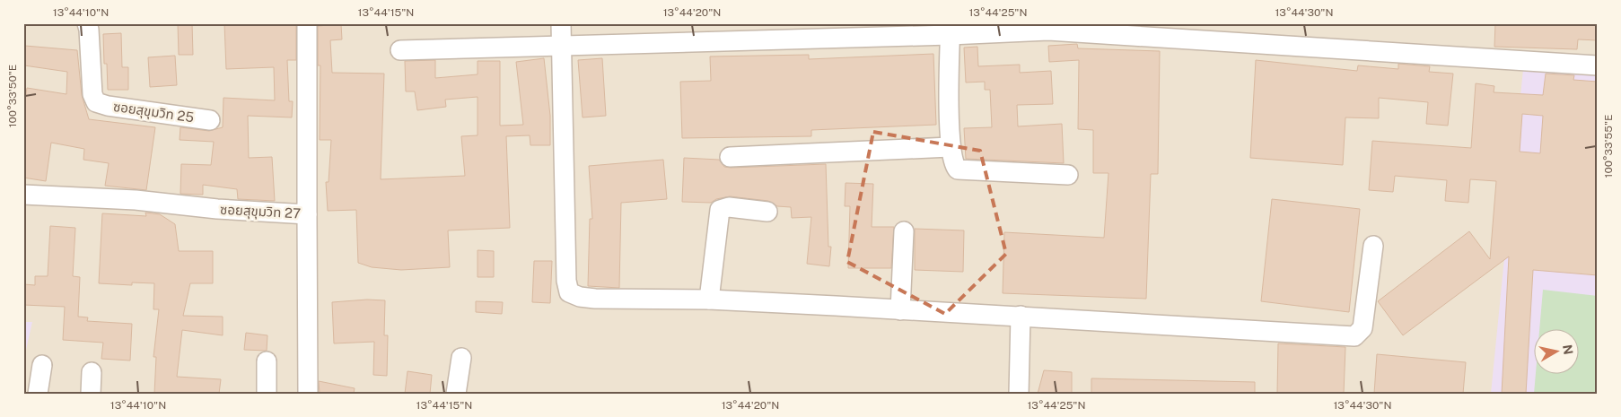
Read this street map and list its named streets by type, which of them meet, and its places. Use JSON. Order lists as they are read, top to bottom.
{
  "streets": {
    "street": ["ซอยสุขุมวิท 25", "ซอยสุขุมวิท 27"]
  },
  "north": "right",
  "coordinates": [
    "13°44'10\"N",
    "13°44'15\"N",
    "13°44'20\"N",
    "13°44'25\"N",
    "13°44'30\"N",
    "100°33'50\"E",
    "100°33'55\"E"
  ]
}
